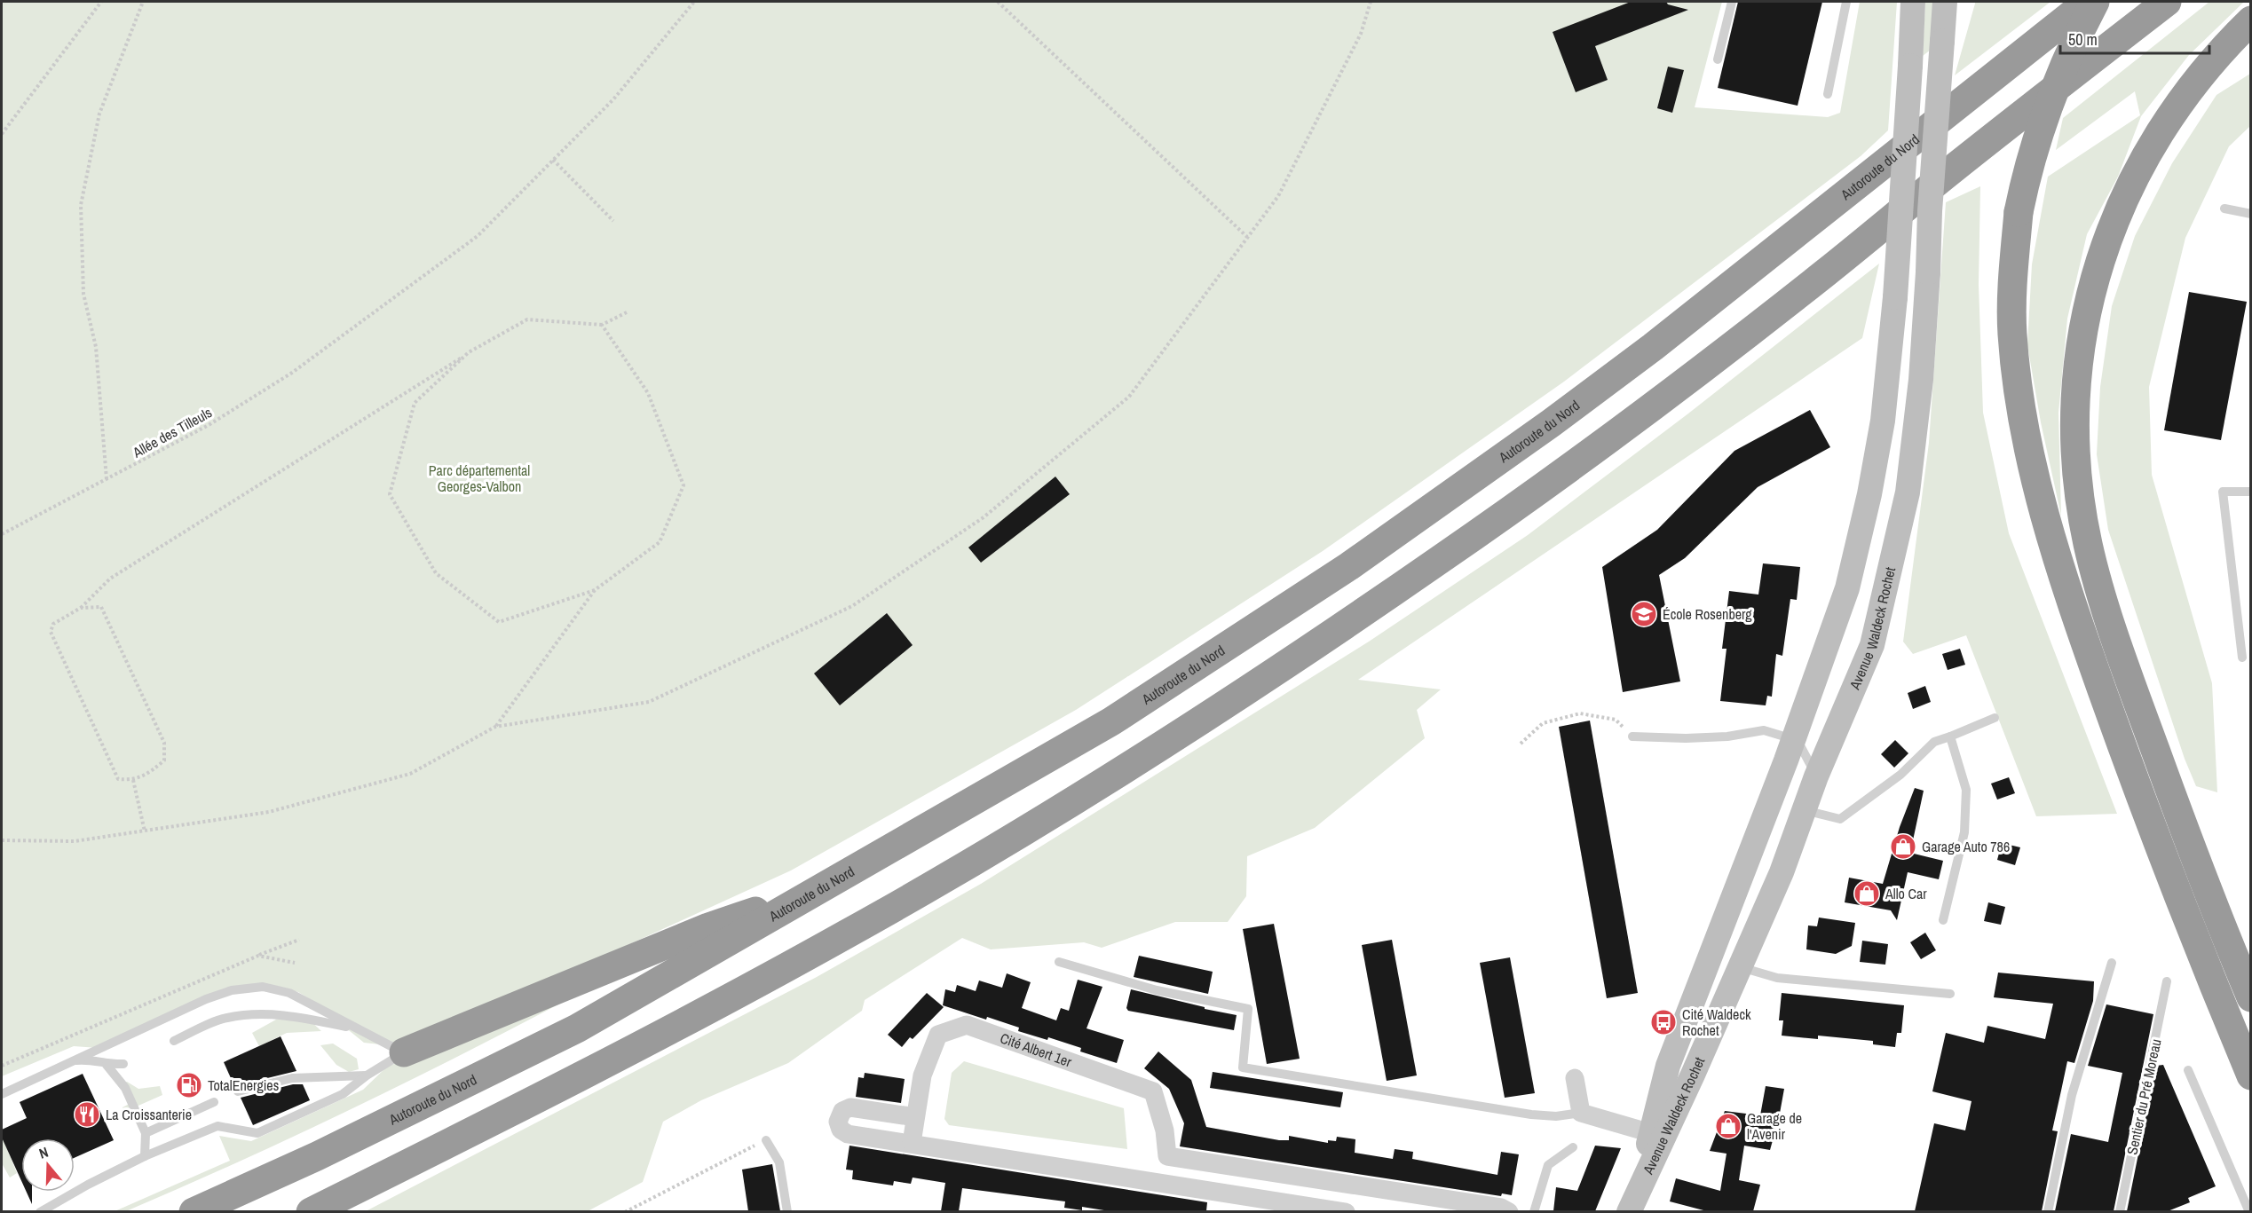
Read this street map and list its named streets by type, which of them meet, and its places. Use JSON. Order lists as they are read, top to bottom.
{
  "streets": {
    "highway": ["Autoroute du Nord"],
    "main road": ["Avenue Waldeck Rochet"],
    "street": ["Cité Albert 1er"],
    "lane": ["Sentier du Pré Moreau"],
    "path": ["Allée des Tilleuls"]
  },
  "parks": ["Parc départemental Georges-Valbon"],
  "places": {
    "school or university": ["École Rosenberg"],
    "shop": ["Garage Auto 786", "Allo Car", "Garage de l'Avenir"],
    "bus stop": ["Cité Waldeck Rochet"],
    "fuel station": ["TotalEnergies"],
    "restaurant": ["La Croissanterie"]
  },
  "scale_bar": "50 m",
  "north": "top"
}
